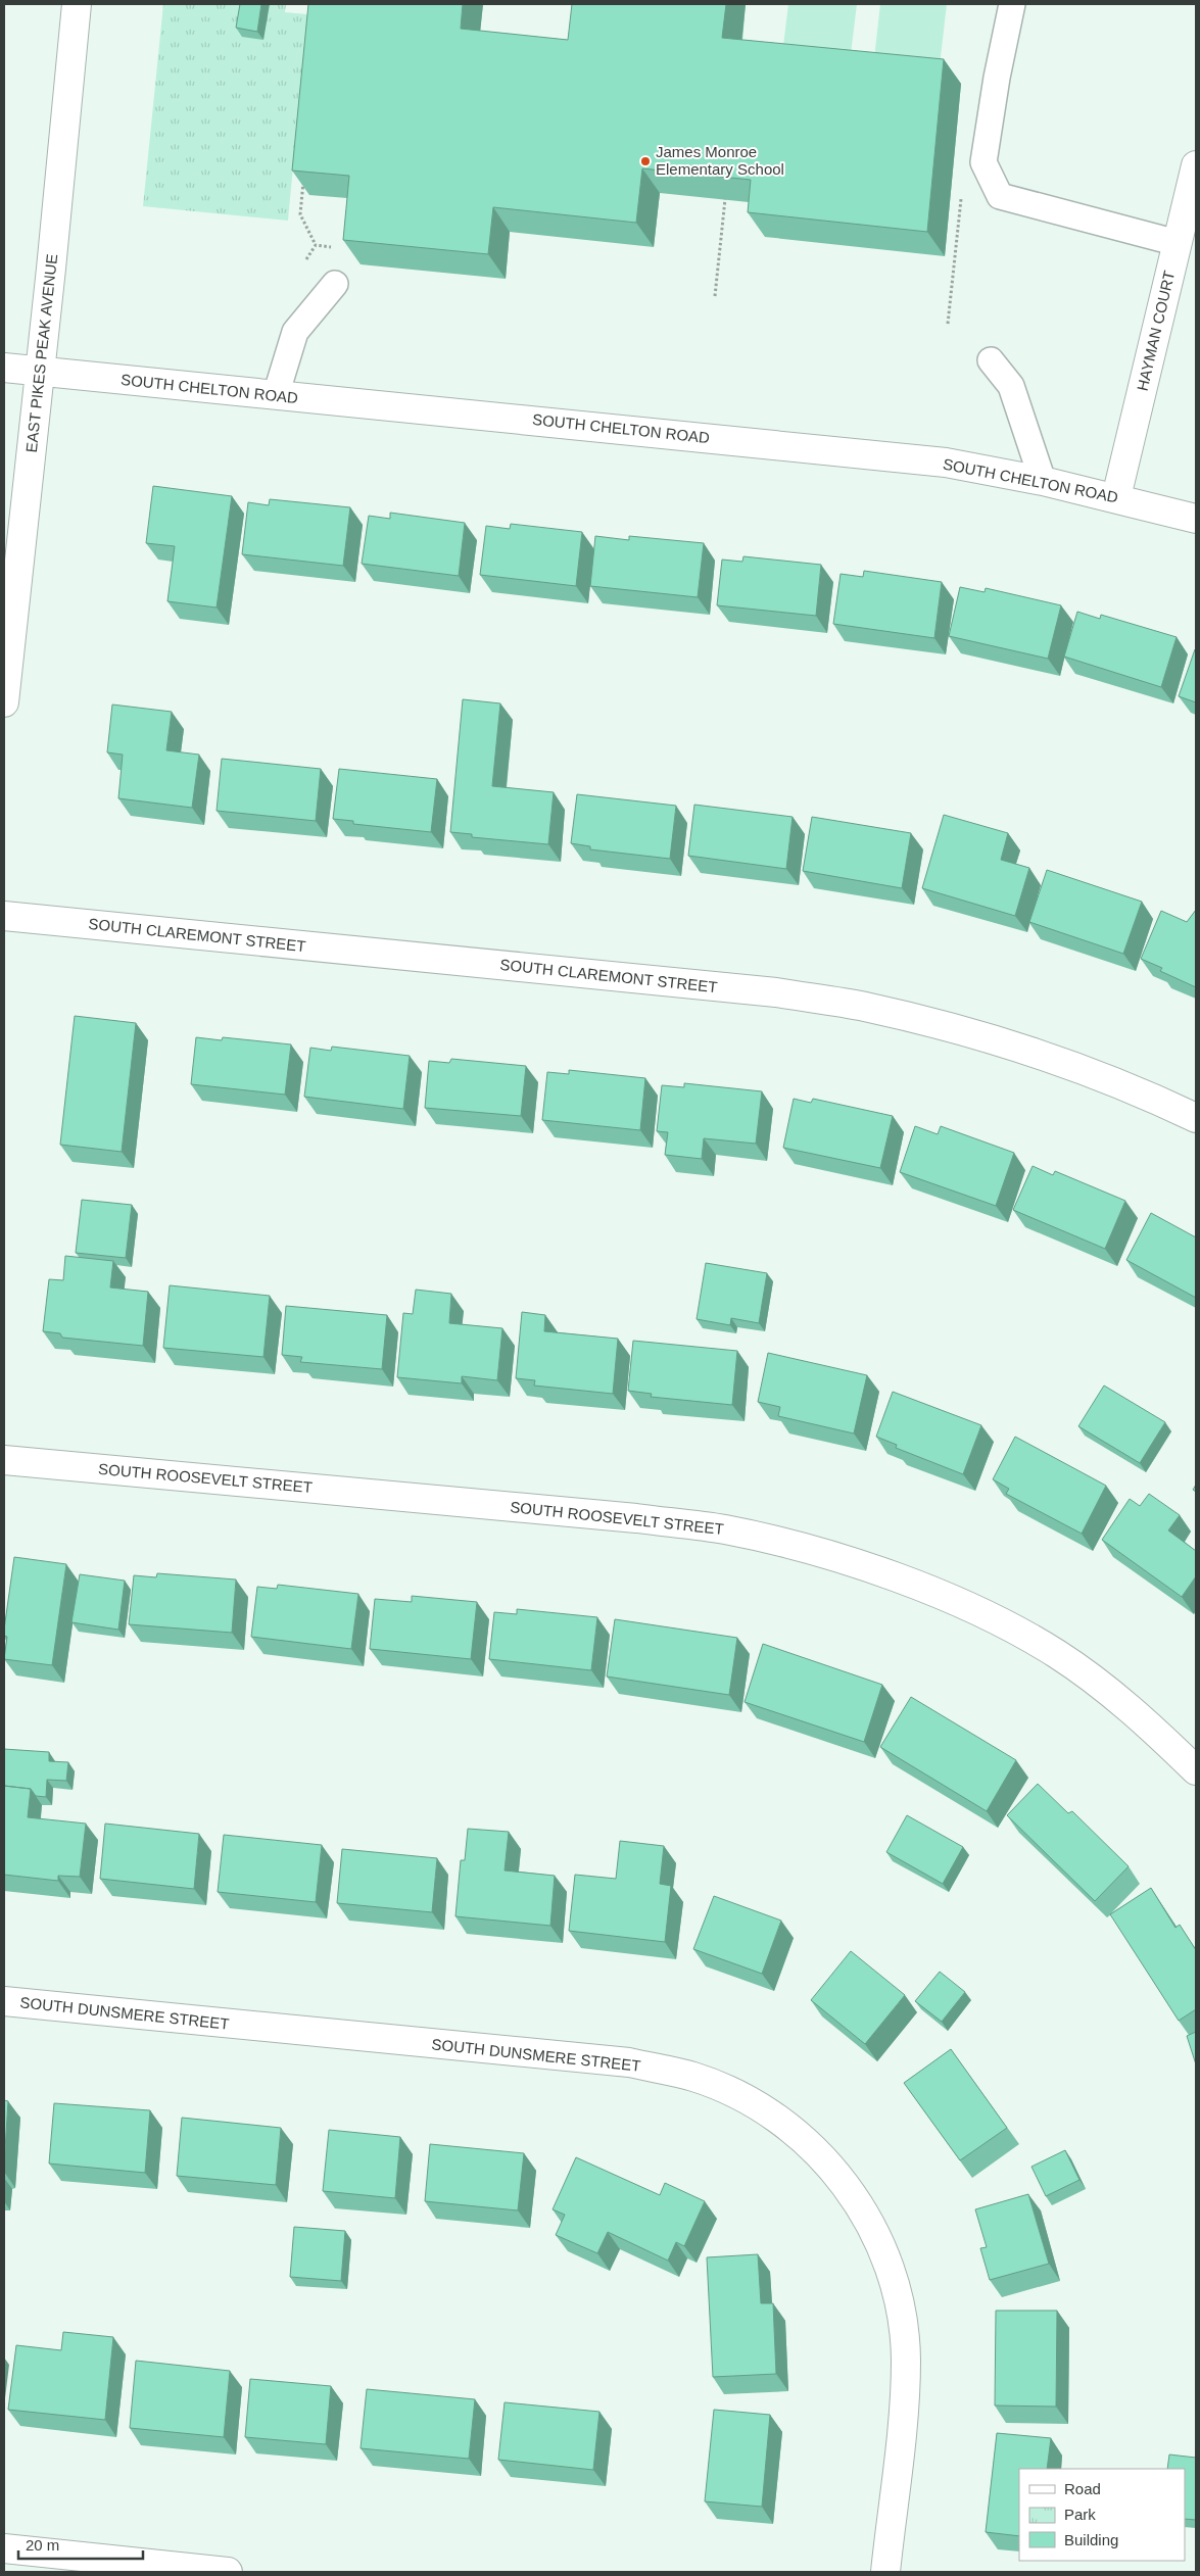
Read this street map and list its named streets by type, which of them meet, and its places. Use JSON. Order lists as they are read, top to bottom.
{
  "streets": {
    "street": [
      "HAYMAN COURT",
      "EAST PIKES PEAK AVENUE",
      "SOUTH CHELTON ROAD",
      "SOUTH CLAREMONT STREET",
      "SOUTH ROOSEVELT STREET",
      "SOUTH DUNSMERE STREET"
    ]
  },
  "crossings": [
    ["HAYMAN COURT", "SOUTH CHELTON ROAD"],
    ["EAST PIKES PEAK AVENUE", "SOUTH CHELTON ROAD"]
  ],
  "places": ["James Monroe Elementary School"],
  "legend": ["Road", "Park", "Building"],
  "scale_bar": "20 m"
}
